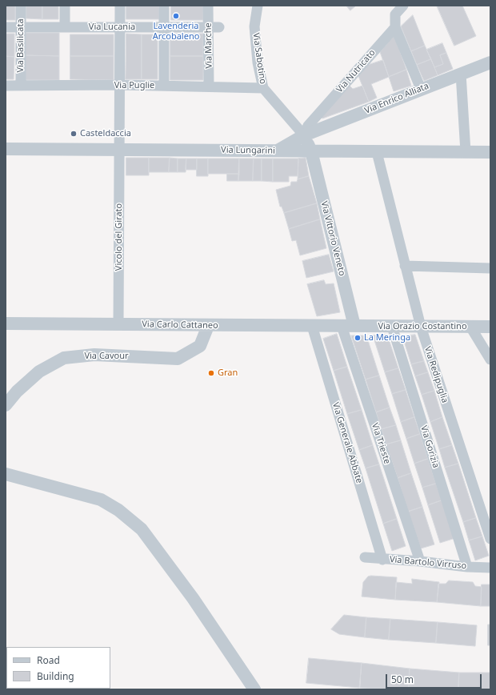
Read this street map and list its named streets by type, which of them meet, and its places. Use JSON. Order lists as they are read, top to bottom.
{
  "streets": {
    "street": [
      "Via Lucania",
      "Via Basilicata",
      "Via Marche",
      "Via Sabotino",
      "Via Nutricato",
      "Via Puglie",
      "Via Enrico Alliata",
      "Via Lungarini",
      "Vicolo del Girato",
      "Via Vittorio Veneto",
      "Via Carlo Cattaneo",
      "Via Orazio Costantino",
      "Via Cavour",
      "Via Redipuglia",
      "Via Generale Abbate",
      "Via Trieste",
      "Via Gorizia",
      "Via Bartolo Virruso"
    ]
  },
  "crossings": [
    ["Via Lucania", "Via Basilicata"],
    ["Via Lucania", "Via Marche"],
    ["Via Lucania", "Vicolo del Girato"],
    ["Via Basilicata", "Via Puglie"],
    ["Via Marche", "Via Puglie"],
    ["Via Sabotino", "Via Nutricato"],
    ["Via Sabotino", "Via Puglie"],
    ["Via Sabotino", "Via Enrico Alliata"],
    ["Via Sabotino", "Via Vittorio Veneto"],
    ["Via Nutricato", "Via Enrico Alliata"],
    ["Via Nutricato", "Via Vittorio Veneto"],
    ["Via Puglie", "Vicolo del Girato"],
    ["Via Enrico Alliata", "Via Lungarini"],
    ["Via Enrico Alliata", "Via Vittorio Veneto"],
    ["Via Lungarini", "Vicolo del Girato"],
    ["Via Lungarini", "Via Vittorio Veneto"],
    ["Via Lungarini", "Via Redipuglia"],
    ["Vicolo del Girato", "Via Carlo Cattaneo"],
    ["Via Vittorio Veneto", "Via Carlo Cattaneo"],
    ["Via Vittorio Veneto", "Via Orazio Costantino"],
    ["Via Vittorio Veneto", "Via Trieste"],
    ["Via Carlo Cattaneo", "Via Orazio Costantino"],
    ["Via Carlo Cattaneo", "Via Cavour"],
    ["Via Carlo Cattaneo", "Via Generale Abbate"],
    ["Via Carlo Cattaneo", "Via Trieste"],
    ["Via Orazio Costantino", "Via Redipuglia"],
    ["Via Orazio Costantino", "Via Trieste"],
    ["Via Orazio Costantino", "Via Gorizia"],
    ["Via Generale Abbate", "Via Bartolo Virruso"],
    ["Via Trieste", "Via Bartolo Virruso"],
    ["Via Gorizia", "Via Bartolo Virruso"]
  ],
  "places": [
    "Lavenderia Arcobaleno",
    "Casteldaccia",
    "La Meringa",
    "Gran"
  ],
  "legend": ["Road", "Building"],
  "scale_bar": "50 m"
}
